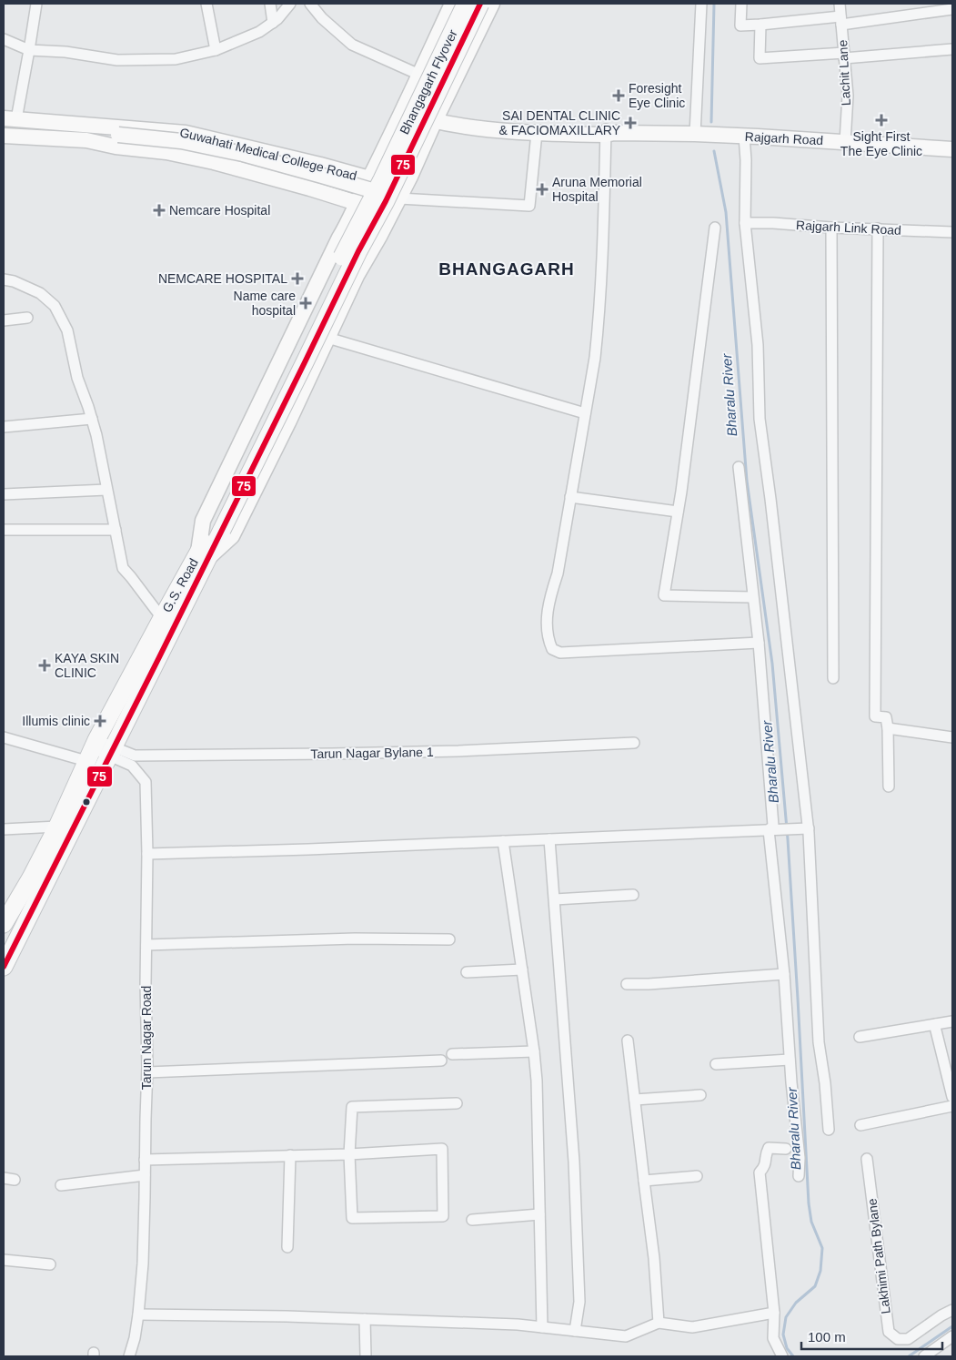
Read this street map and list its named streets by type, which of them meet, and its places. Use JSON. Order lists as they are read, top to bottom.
{
  "streets": {
    "main road": [
      "Bhangagarh Flyover",
      "Rajgarh Road",
      "Guwahati Medical College Road",
      "G.S. Road"
    ],
    "street": [
      "Lachit Lane",
      "Rajgarh Link Road",
      "Tarun Nagar Bylane 1",
      "Tarun Nagar Road",
      "Lakhimi Path Bylane"
    ]
  },
  "crossings": [
    ["Lachit Lane", "Rajgarh Road"],
    ["Bhangagarh Flyover", "Guwahati Medical College Road"],
    ["Bhangagarh Flyover", "G.S. Road"],
    ["G.S. Road", "Tarun Nagar Bylane 1"],
    ["G.S. Road", "Tarun Nagar Road"],
    ["Tarun Nagar Bylane 1", "Tarun Nagar Road"]
  ],
  "districts": ["BHANGAGARH"],
  "water": ["Bharalu River"],
  "places": {
    "health": [
      "Foresight Eye Clinic",
      "Sight First The Eye Clinic",
      "SAI DENTAL CLINIC & FACIOMAXILLARY",
      "Aruna Memorial Hospital",
      "Nemcare Hospital",
      "NEMCARE HOSPITAL",
      "Name care hospital",
      "KAYA SKIN CLINIC",
      "Illumis clinic"
    ]
  },
  "lines": ["transit line 75"],
  "scale_bar": "100 m"
}
